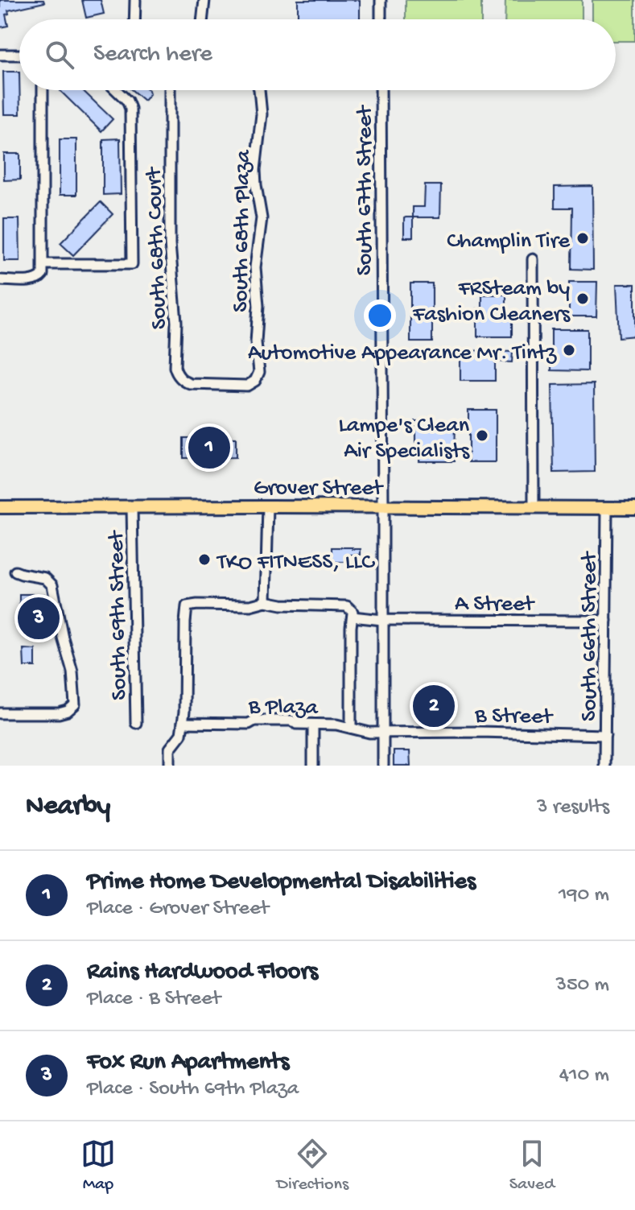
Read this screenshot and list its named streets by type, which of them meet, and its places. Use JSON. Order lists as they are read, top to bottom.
{
  "streets": {
    "main road": ["Grover Street"],
    "street": [
      "South 67th Street",
      "South 68th Plaza",
      "South 68th Court",
      "A Street",
      "South 69th Street",
      "South 66th Street",
      "B Plaza",
      "B Street"
    ]
  },
  "crossings": [
    ["South 67th Street", "Grover Street"],
    ["South 67th Street", "A Street"],
    ["South 67th Street", "B Plaza"],
    ["South 67th Street", "B Street"],
    ["South 68th Plaza", "South 68th Court"],
    ["Grover Street", "South 69th Street"],
    ["Grover Street", "South 66th Street"],
    ["A Street", "South 66th Street"],
    ["South 66th Street", "B Street"],
    ["B Plaza", "B Street"]
  ],
  "places": [
    "Champlin Tire",
    "FRSteam by Fashion Cleaners",
    "Automotive Appearance Mr. Tintz",
    "Lampe's Clean Air Specialists",
    "TKO FITNESS, LLC"
  ],
  "page": {
    "search": "Search here",
    "pins": ["1", "3", "2"],
    "heading": ["Nearby", "3 results"],
    "list": [
      {
        "mark": "1",
        "name": "Prime Home Developmental Disabilities",
        "note": "Place · Grover Street",
        "value": "190 m"
      },
      {
        "mark": "2",
        "name": "Rains Hardwood Floors",
        "note": "Place · B Street",
        "value": "350 m"
      },
      {
        "mark": "3",
        "name": "Fox Run Apartments",
        "note": "Place · South 69th Plaza",
        "value": "410 m"
      }
    ],
    "nav": ["Map", "Directions", "Saved"]
  }
}
